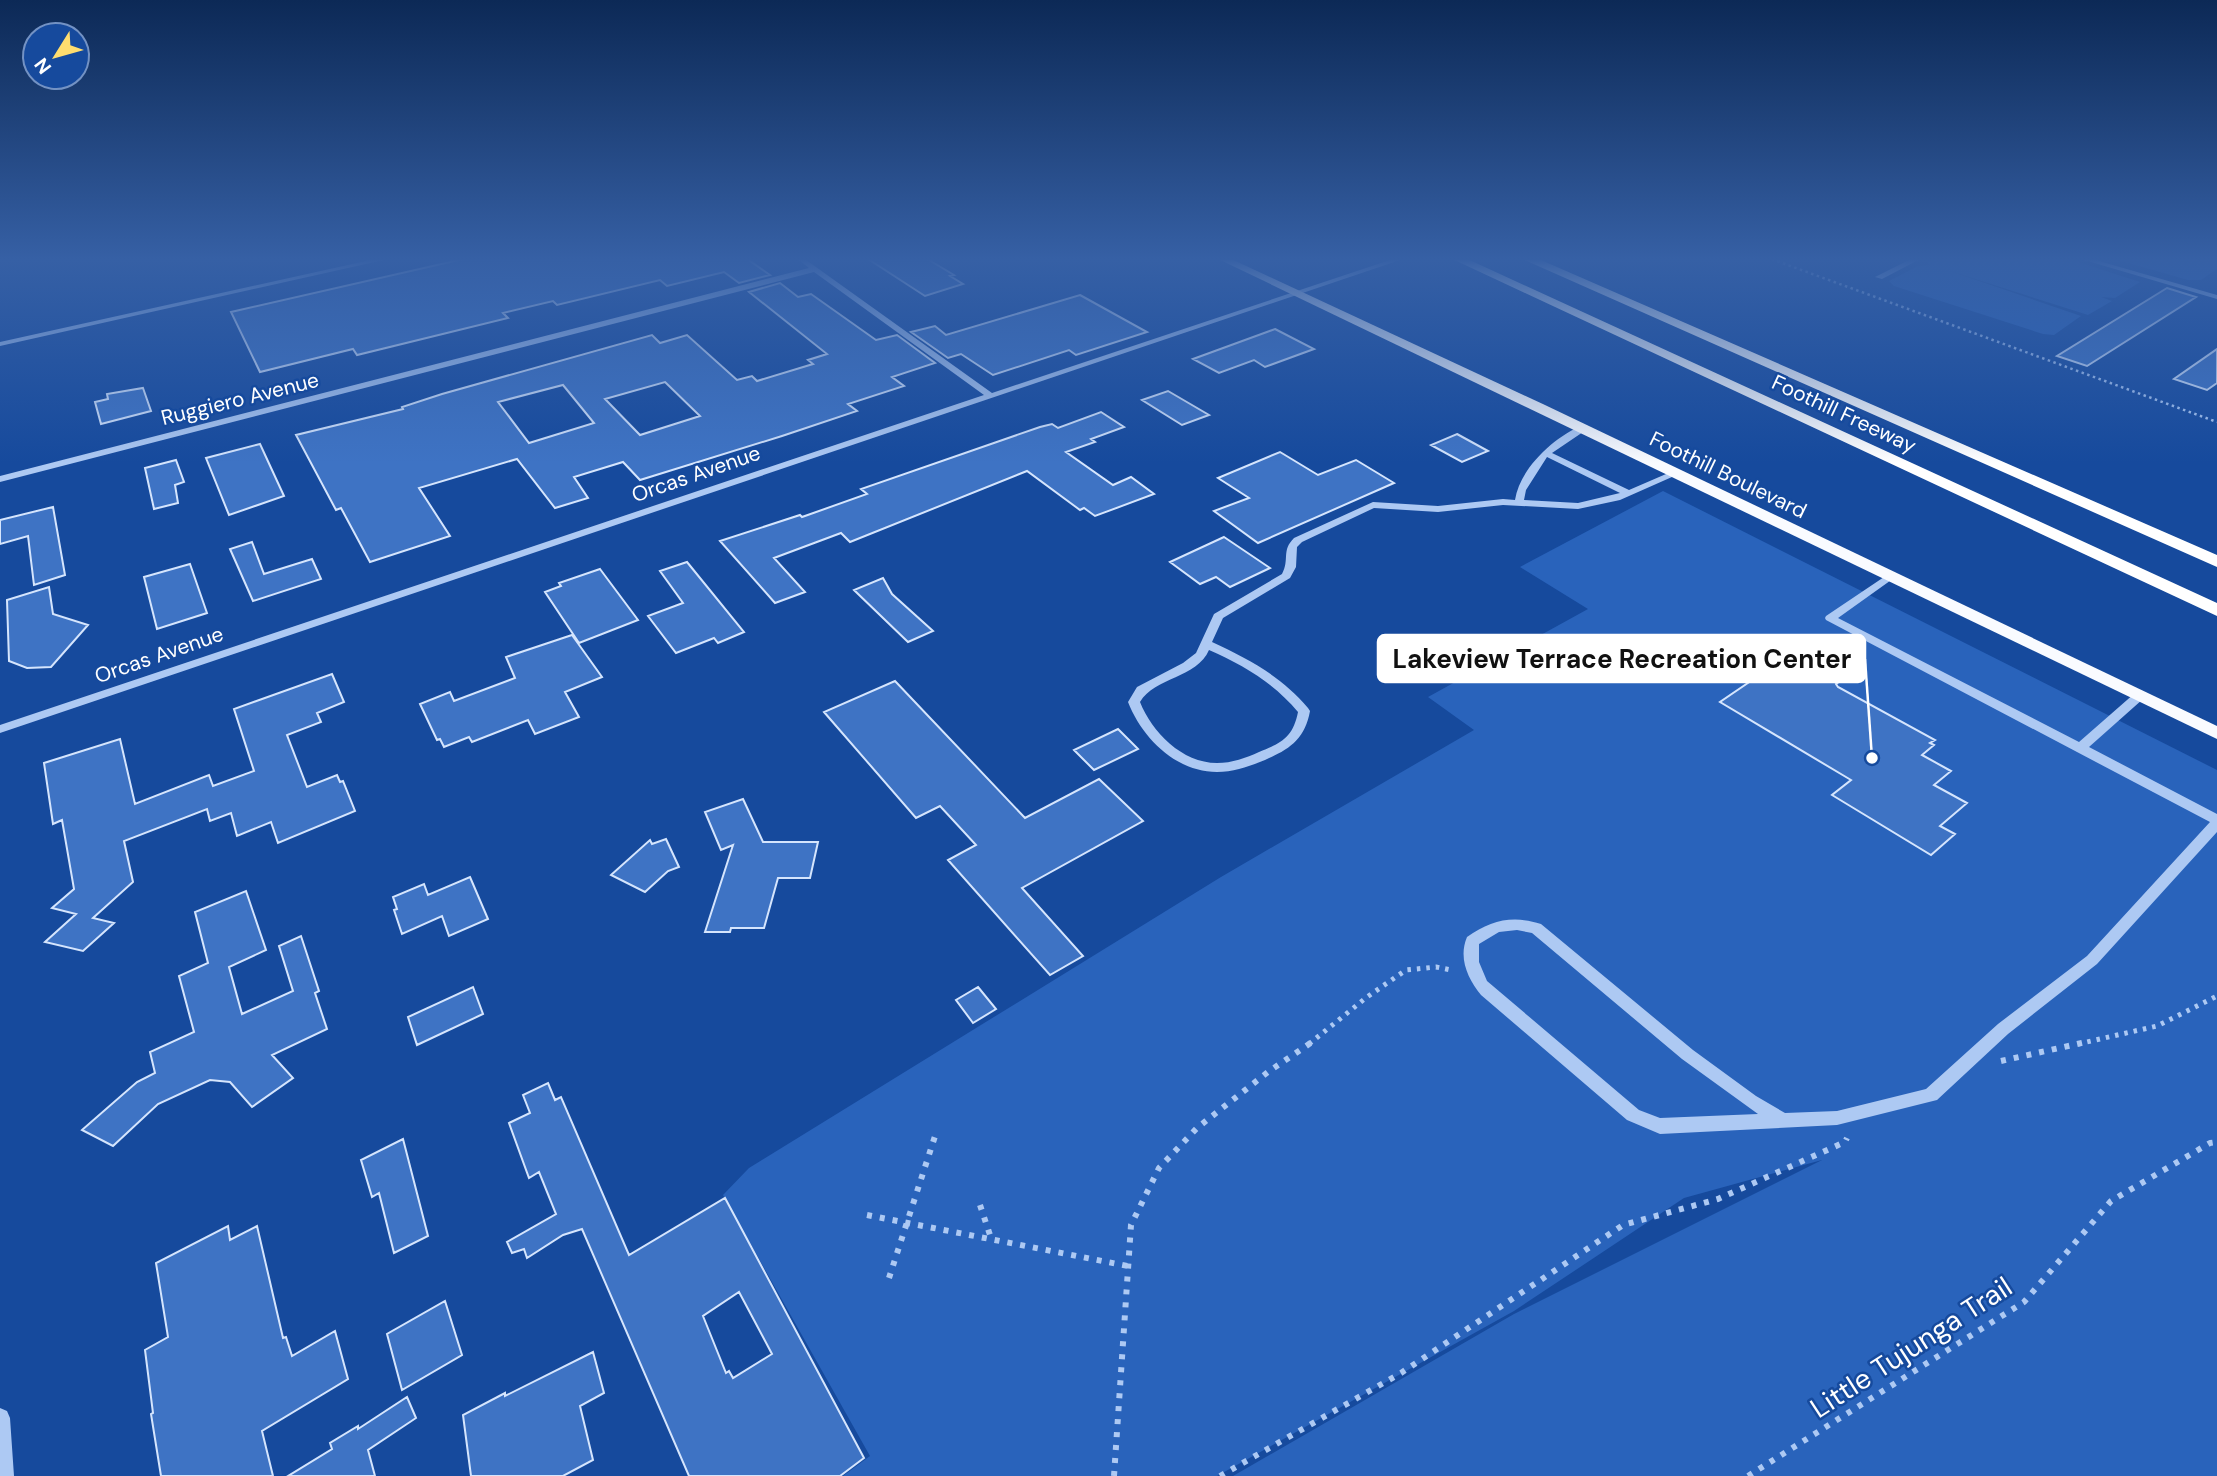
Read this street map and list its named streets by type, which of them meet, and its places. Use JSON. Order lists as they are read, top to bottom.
{
  "streets": {
    "highway": ["Foothill Freeway"],
    "main road": ["Foothill Boulevard"],
    "street": ["Ruggiero Avenue", "Orcas Avenue"],
    "path": ["Little Tujunga Trail"]
  },
  "places": ["Lakeview Terrace Recreation Center"],
  "north": "bottom left"
}
